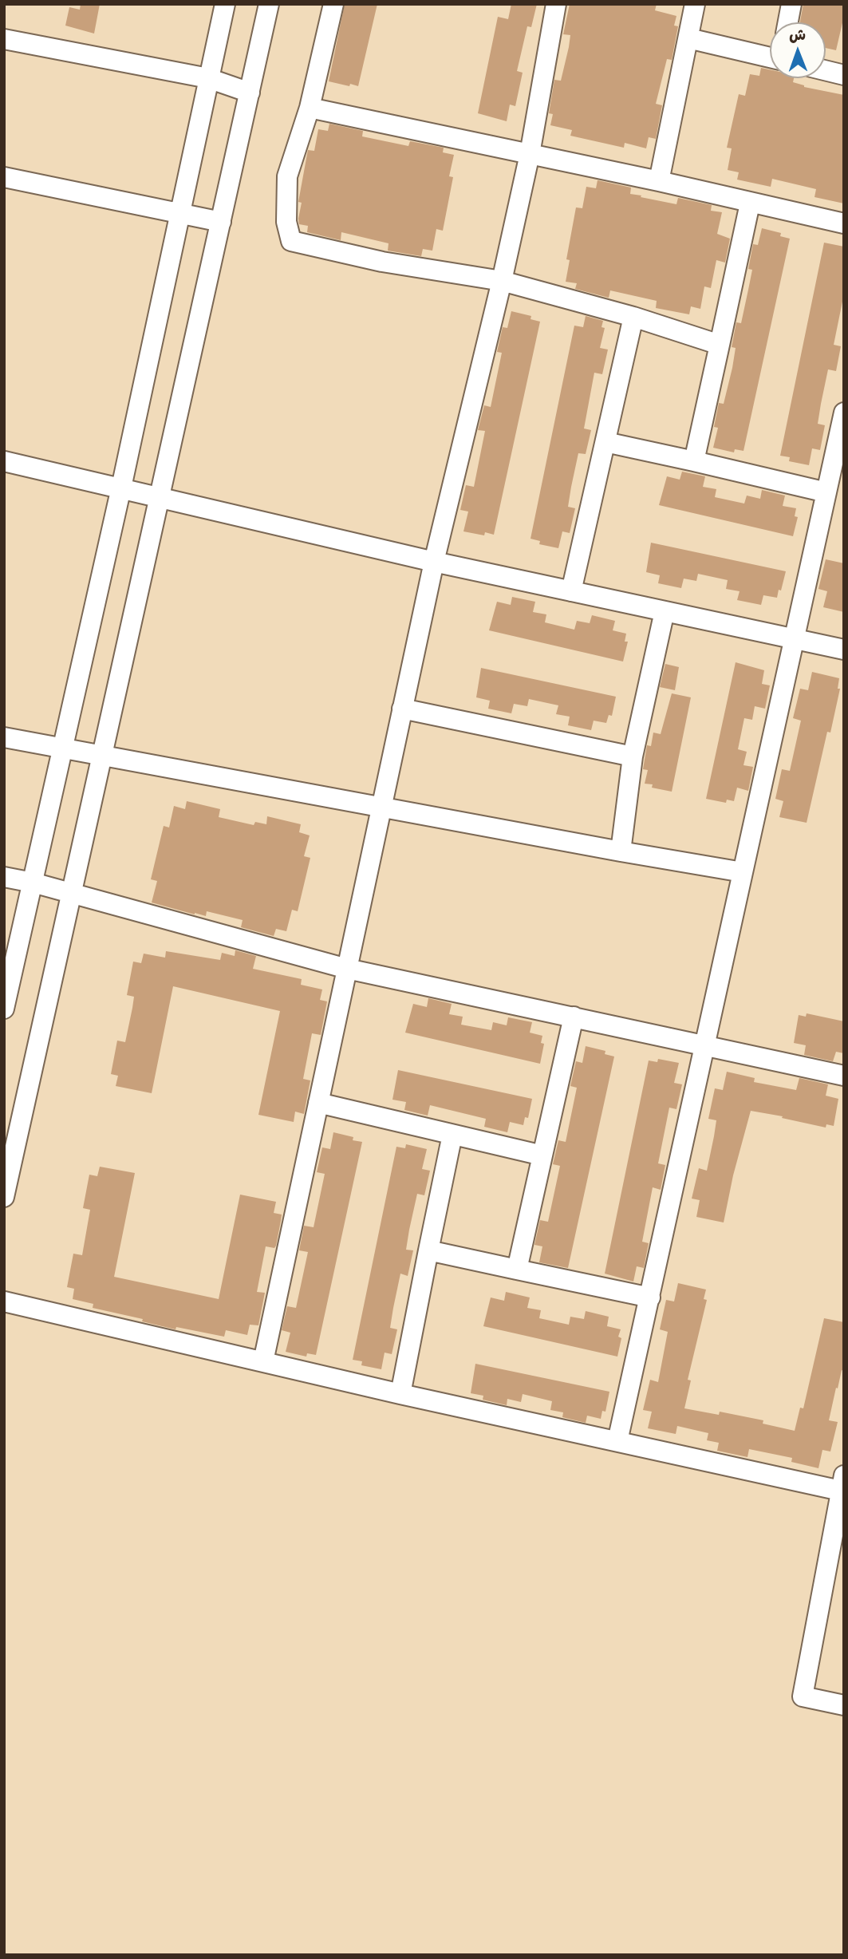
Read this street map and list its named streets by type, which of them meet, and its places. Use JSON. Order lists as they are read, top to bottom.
{
  "north": "top"
}
